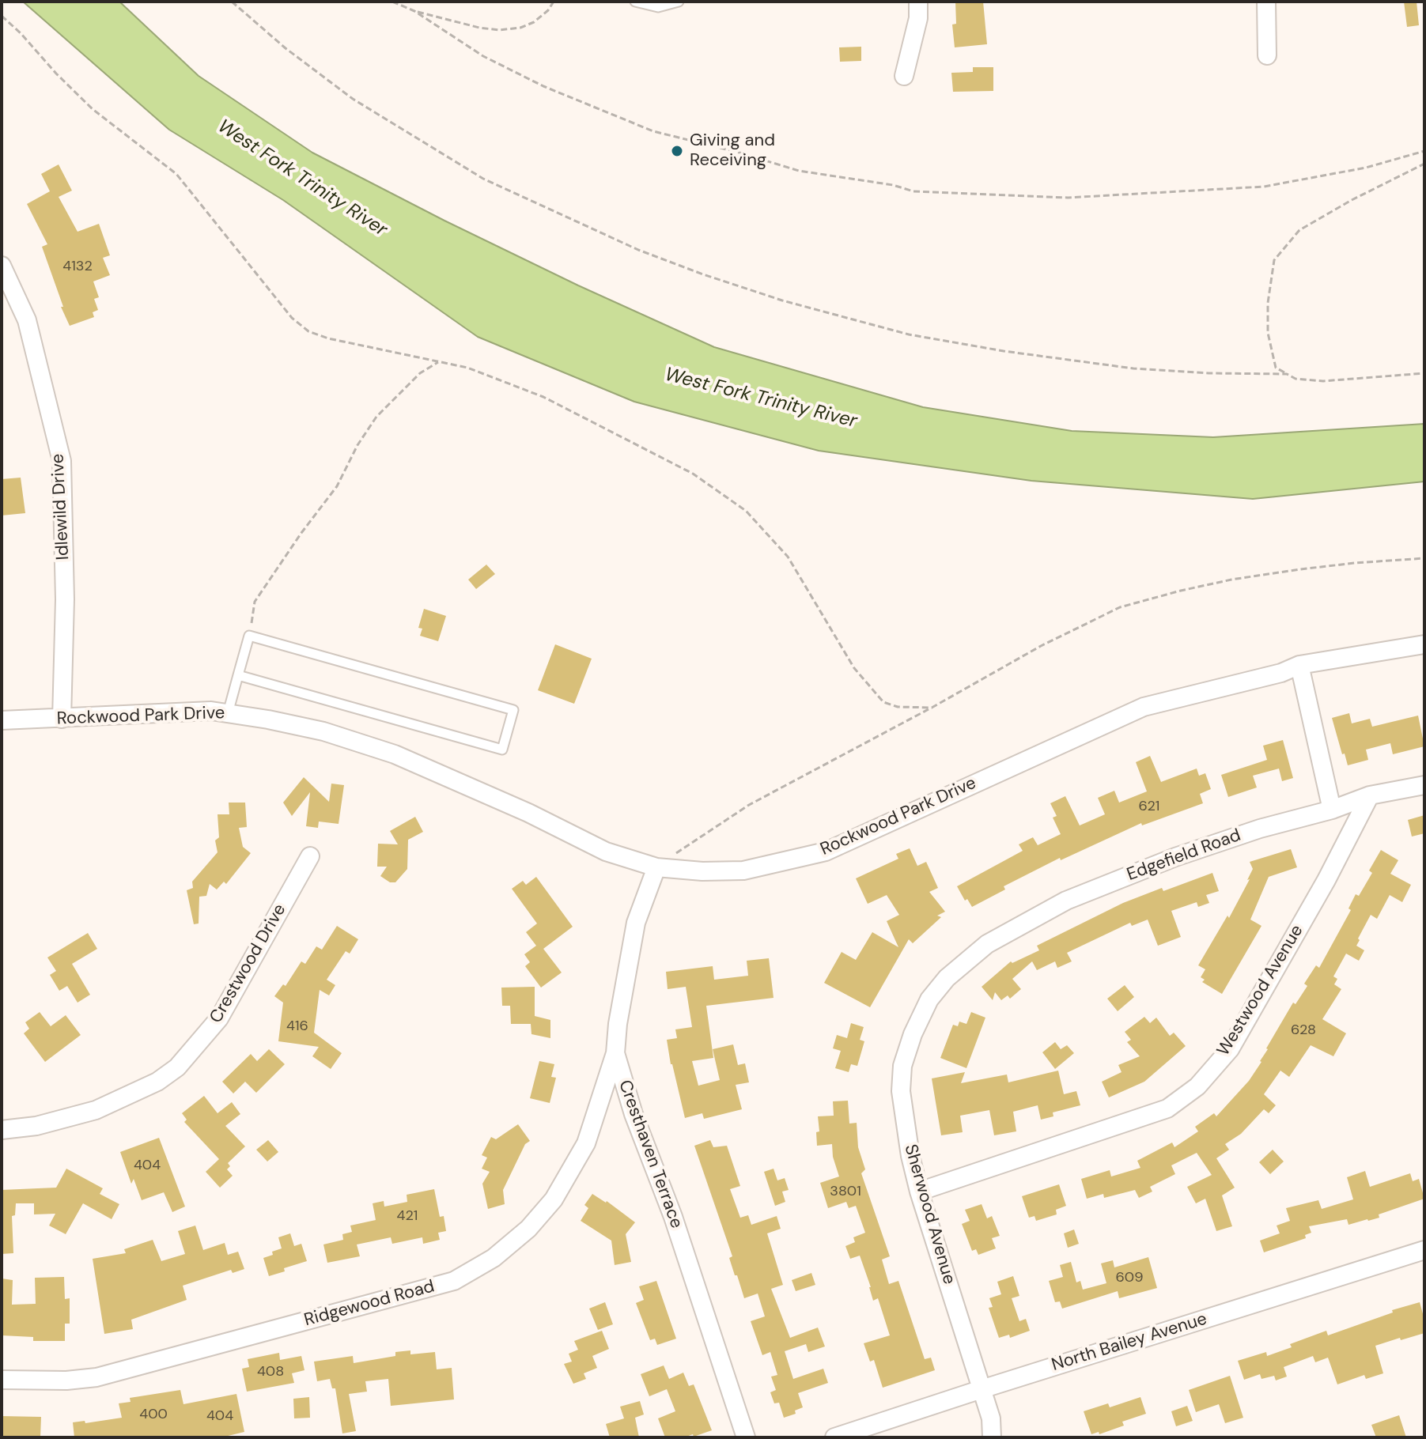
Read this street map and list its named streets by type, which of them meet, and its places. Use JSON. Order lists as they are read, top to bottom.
{
  "streets": {
    "street": [
      "Idlewild Drive",
      "Rockwood Park Drive",
      "Edgefield Road",
      "Crestwood Drive",
      "Westwood Avenue",
      "Cresthaven Terrace",
      "Sherwood Avenue",
      "Ridgewood Road",
      "North Bailey Avenue"
    ]
  },
  "crossings": [
    ["Idlewild Drive", "Rockwood Park Drive"],
    ["Rockwood Park Drive", "Cresthaven Terrace"],
    ["Edgefield Road", "Westwood Avenue"],
    ["Edgefield Road", "Sherwood Avenue"],
    ["Westwood Avenue", "Sherwood Avenue"],
    ["Cresthaven Terrace", "Ridgewood Road"],
    ["Sherwood Avenue", "North Bailey Avenue"]
  ],
  "water": ["West Fork Trinity River"],
  "places": ["Giving and Receiving"],
  "house_numbers": [
    "4132",
    "621",
    "416",
    "628",
    "404",
    "3801",
    "421",
    "609",
    "408",
    "400",
    "404"
  ]
}
